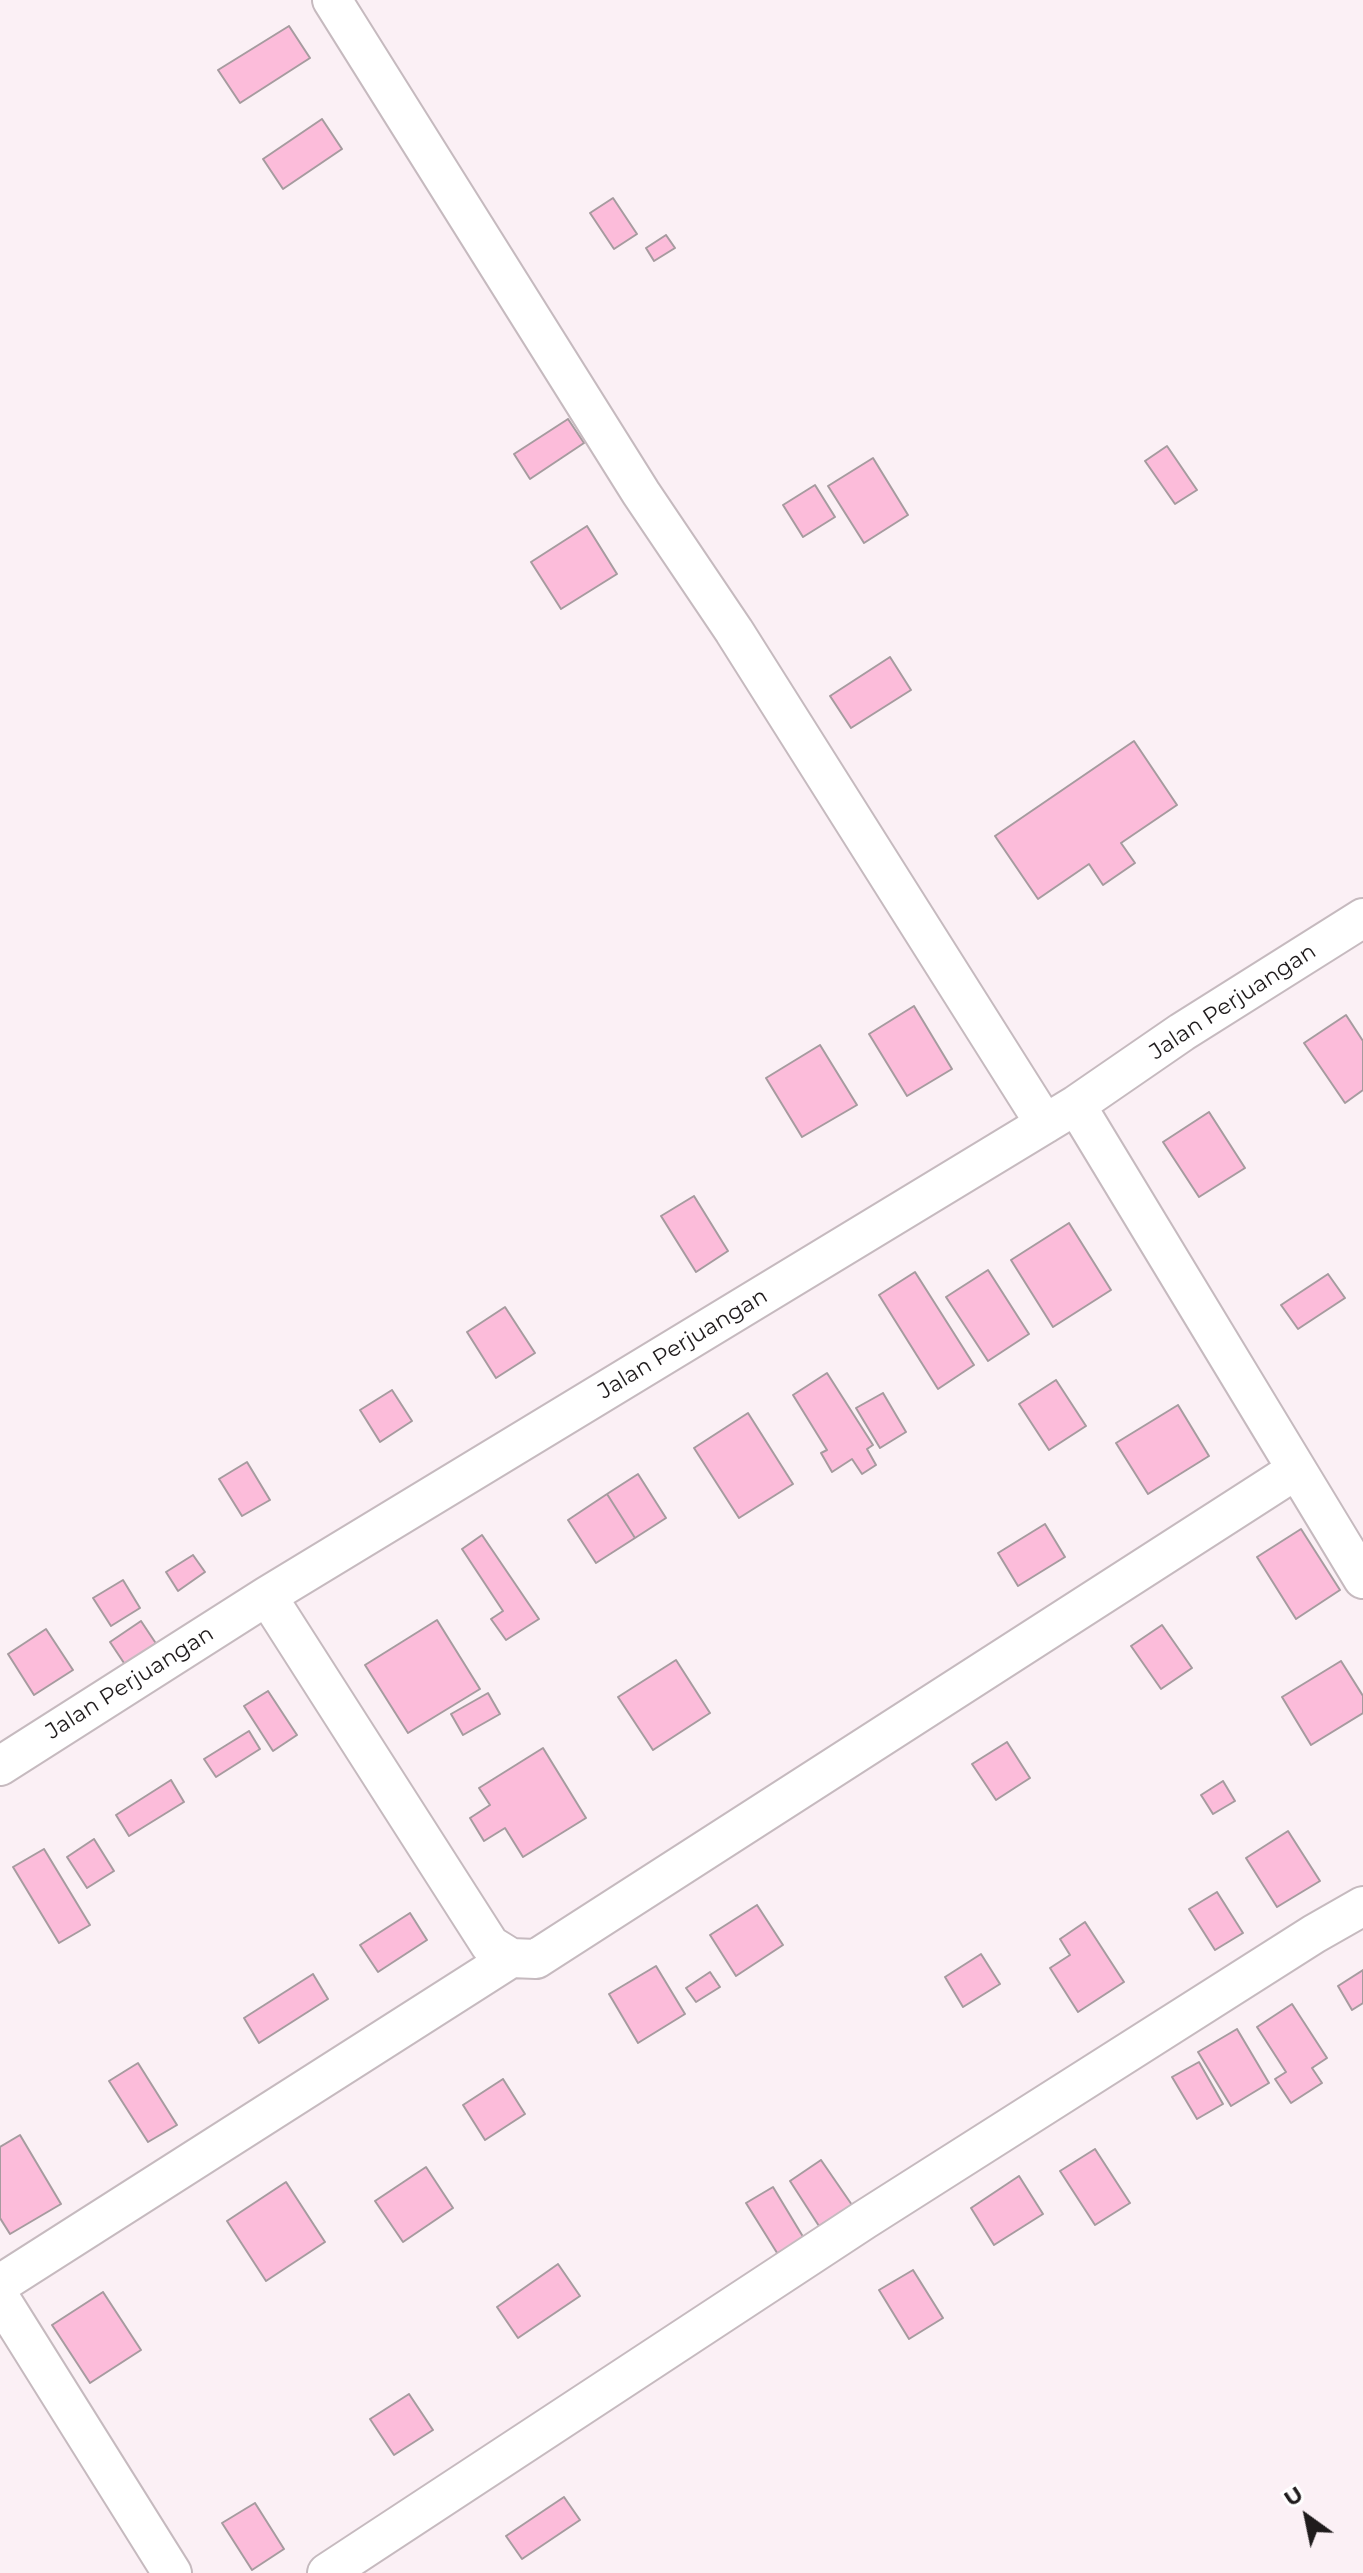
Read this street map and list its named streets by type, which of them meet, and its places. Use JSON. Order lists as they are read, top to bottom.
{
  "streets": {
    "street": ["Jalan Perjuangan"]
  },
  "north": "top left"
}
